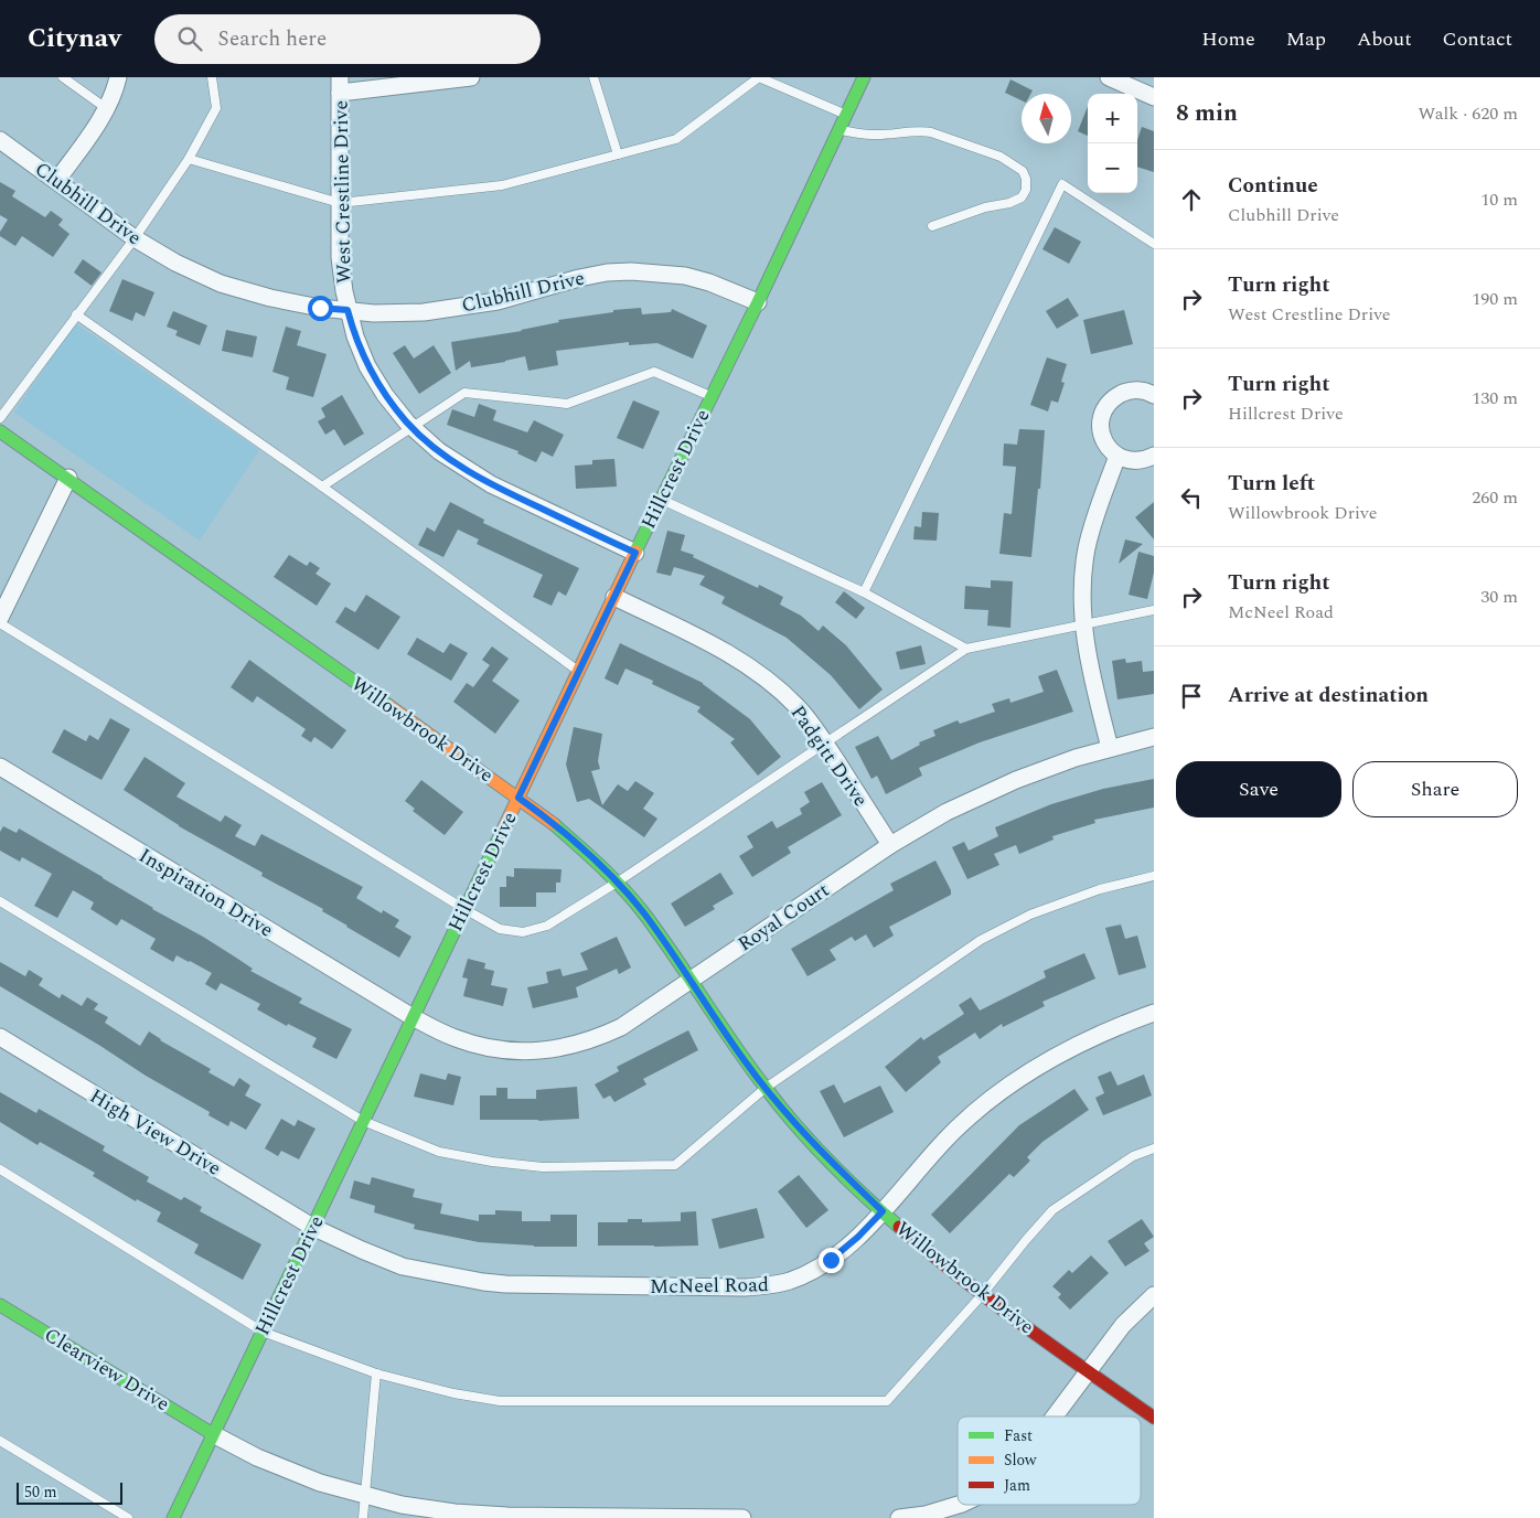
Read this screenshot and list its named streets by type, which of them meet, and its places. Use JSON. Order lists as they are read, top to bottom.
{
  "streets": {
    "street": [
      "West Crestline Drive",
      "Clubhill Drive",
      "Hillcrest Drive",
      "Willowbrook Drive",
      "Padgitt Drive",
      "Inspiration Drive",
      "Royal Court",
      "High View Drive",
      "McNeel Road",
      "Clearview Drive"
    ]
  },
  "crossings": [
    ["West Crestline Drive", "Clubhill Drive"],
    ["West Crestline Drive", "Hillcrest Drive"],
    ["Clubhill Drive", "Hillcrest Drive"],
    ["Hillcrest Drive", "Willowbrook Drive"],
    ["Hillcrest Drive", "Padgitt Drive"],
    ["Hillcrest Drive", "Inspiration Drive"],
    ["Hillcrest Drive", "Royal Court"],
    ["Hillcrest Drive", "High View Drive"],
    ["Hillcrest Drive", "McNeel Road"],
    ["Hillcrest Drive", "Clearview Drive"],
    ["Willowbrook Drive", "Royal Court"],
    ["Willowbrook Drive", "McNeel Road"],
    ["Padgitt Drive", "Royal Court"],
    ["Inspiration Drive", "Royal Court"],
    ["High View Drive", "McNeel Road"]
  ],
  "legend": ["Fast", "Slow", "Jam"],
  "scale_bar": "50 m",
  "north": "top",
  "page": {
    "header": "Citynav",
    "search": "Search here",
    "nav": [
      "Home",
      "Map",
      "About",
      "Contact"
    ],
    "heading": ["8 min", "Walk · 620 m"],
    "map_buttons": ["+", "−"],
    "list": [
      ["Continue", "Clubhill Drive", "10 m"],
      ["Turn right", "West Crestline Drive", "190 m"],
      ["Turn right", "Hillcrest Drive", "130 m"],
      ["Turn left", "Willowbrook Drive", "260 m"],
      ["Turn right", "McNeel Road", "30 m"],
      "Arrive at destination"
    ],
    "buttons": ["Save", "Share"],
    "scale": "50 m"
  }
}
